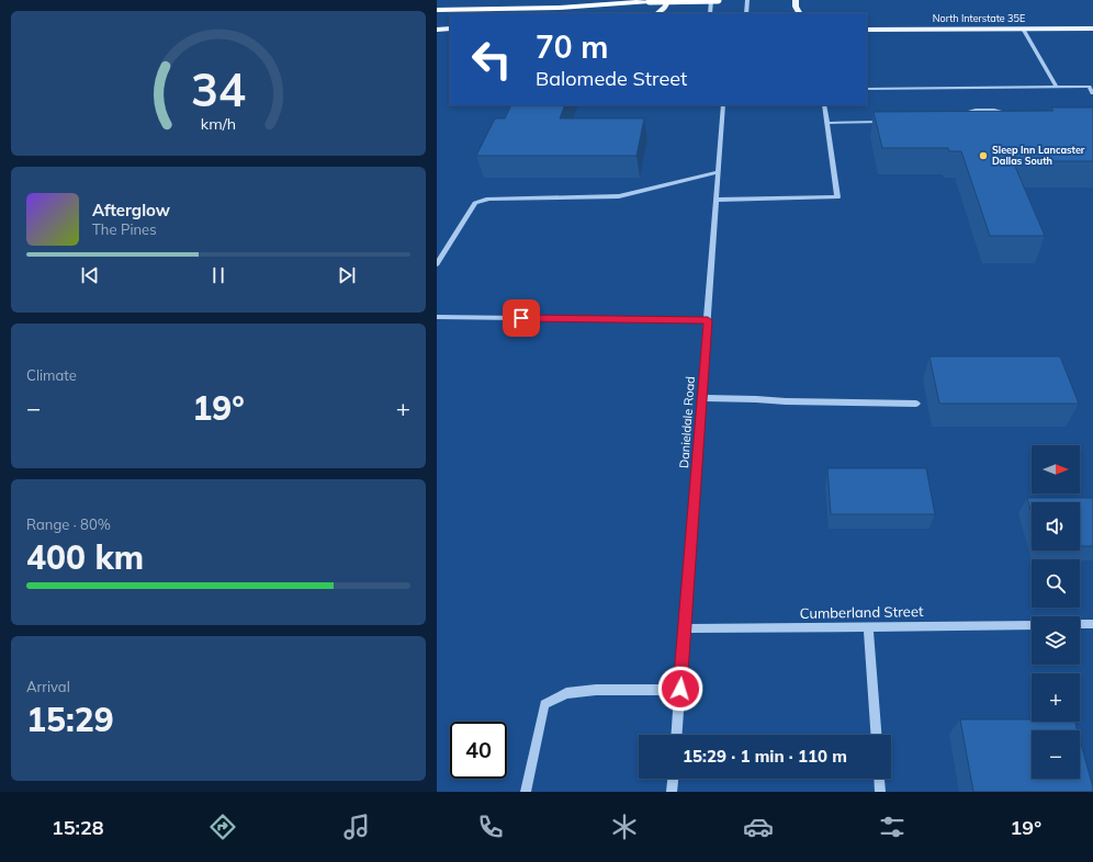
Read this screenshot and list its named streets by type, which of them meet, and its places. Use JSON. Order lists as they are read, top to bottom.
{
  "streets": {
    "main road": ["North Interstate 35E"],
    "street": ["Danieldale Road", "Cumberland Street"]
  },
  "crossings": [
    ["Danieldale Road", "Cumberland Street"]
  ],
  "places": ["Sleep Inn Lancaster Dallas South"],
  "north": "right",
  "page": {
    "turn": ["70 m", "Balomede Street"],
    "song": ["Afterglow", "The Pines"],
    "tile": [
      "Climate",
      ["Range · 80%", "400 km"],
      ["Arrival", "15:29"]
    ],
    "heat": ["−", "19°", "+"],
    "map_buttons": ["+", "−"],
    "limit": "40",
    "trip": "15:29 · 1 min · 110 m",
    "tabs": ["15:28", "19°"],
    "gauge": ["34", "km/h"]
  }
}
